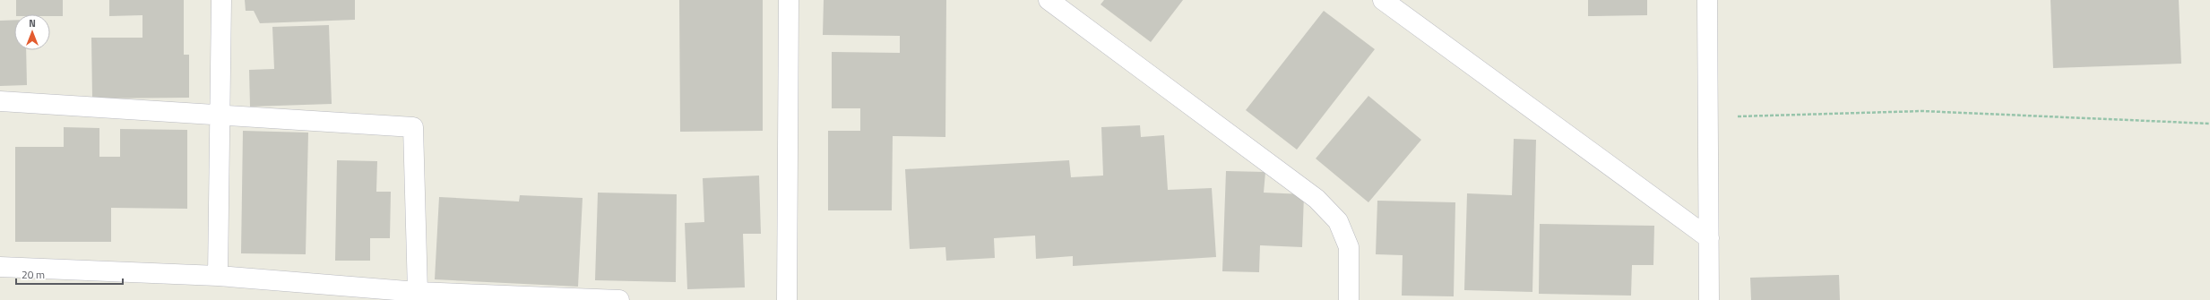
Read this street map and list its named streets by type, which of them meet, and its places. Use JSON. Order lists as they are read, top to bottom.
{
  "scale_bar": "20 m",
  "north": "top"
}
